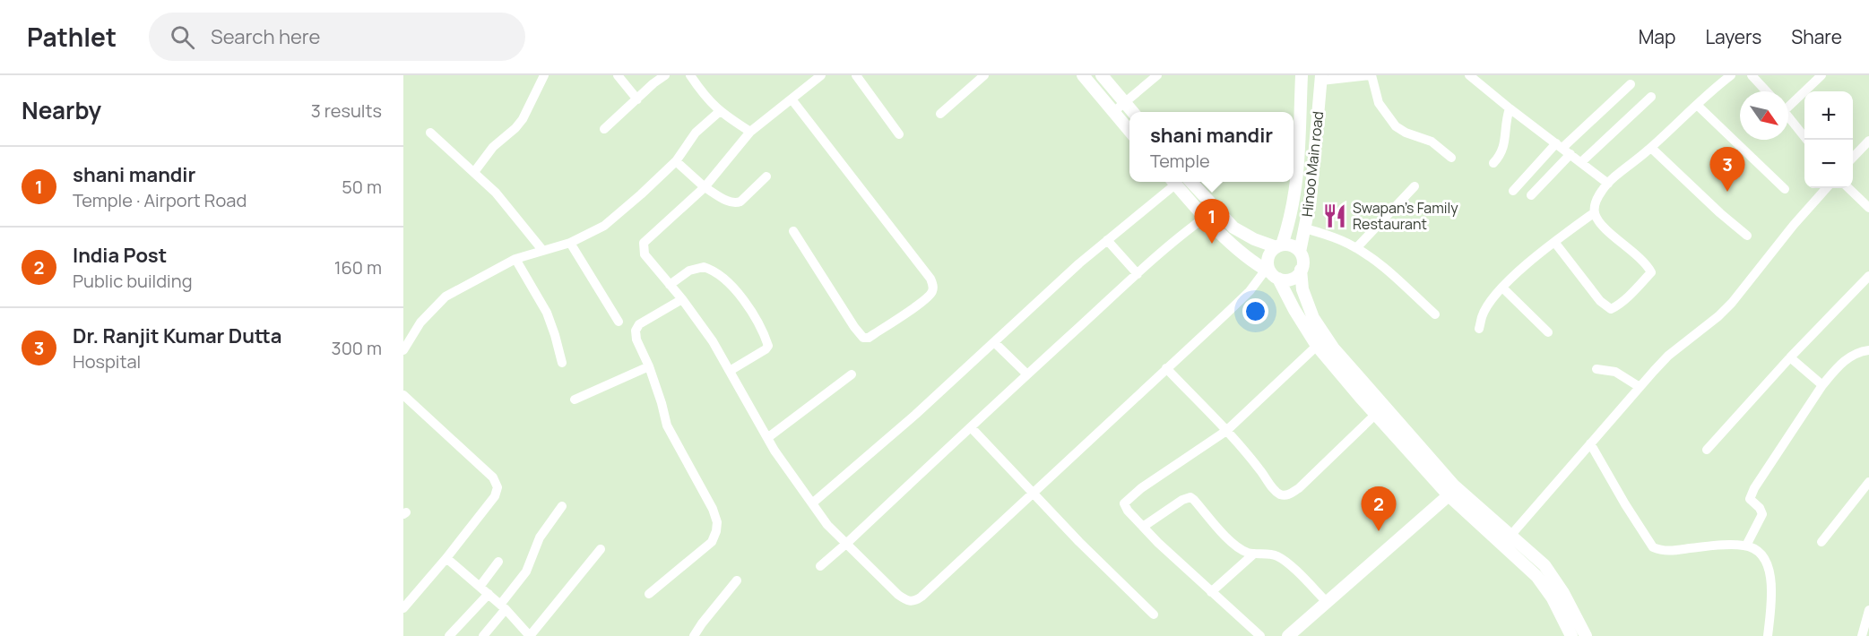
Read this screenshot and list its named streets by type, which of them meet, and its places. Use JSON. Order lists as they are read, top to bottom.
{
  "streets": {
    "main road": ["Hinoo Main road"]
  },
  "places": {
    "restaurant": ["Swapan's Family Restaurant"]
  },
  "north": "bottom right",
  "page": {
    "header": "Pathlet",
    "search": "Search here",
    "nav": ["Map", "Layers", "Share"],
    "heading": ["Nearby", "3 results"],
    "map_buttons": ["+", "−"],
    "popup": ["shani mandir", "Temple"],
    "list": [
      {
        "mark": "1",
        "name": "shani mandir",
        "note": "Temple · Airport Road",
        "value": "50 m"
      },
      {
        "mark": "2",
        "name": "India Post",
        "note": "Public building",
        "value": "160 m"
      },
      {
        "mark": "3",
        "name": "Dr. Ranjit Kumar Dutta",
        "note": "Hospital",
        "value": "300 m"
      }
    ],
    "pins": ["3", "1", "2"]
  }
}
